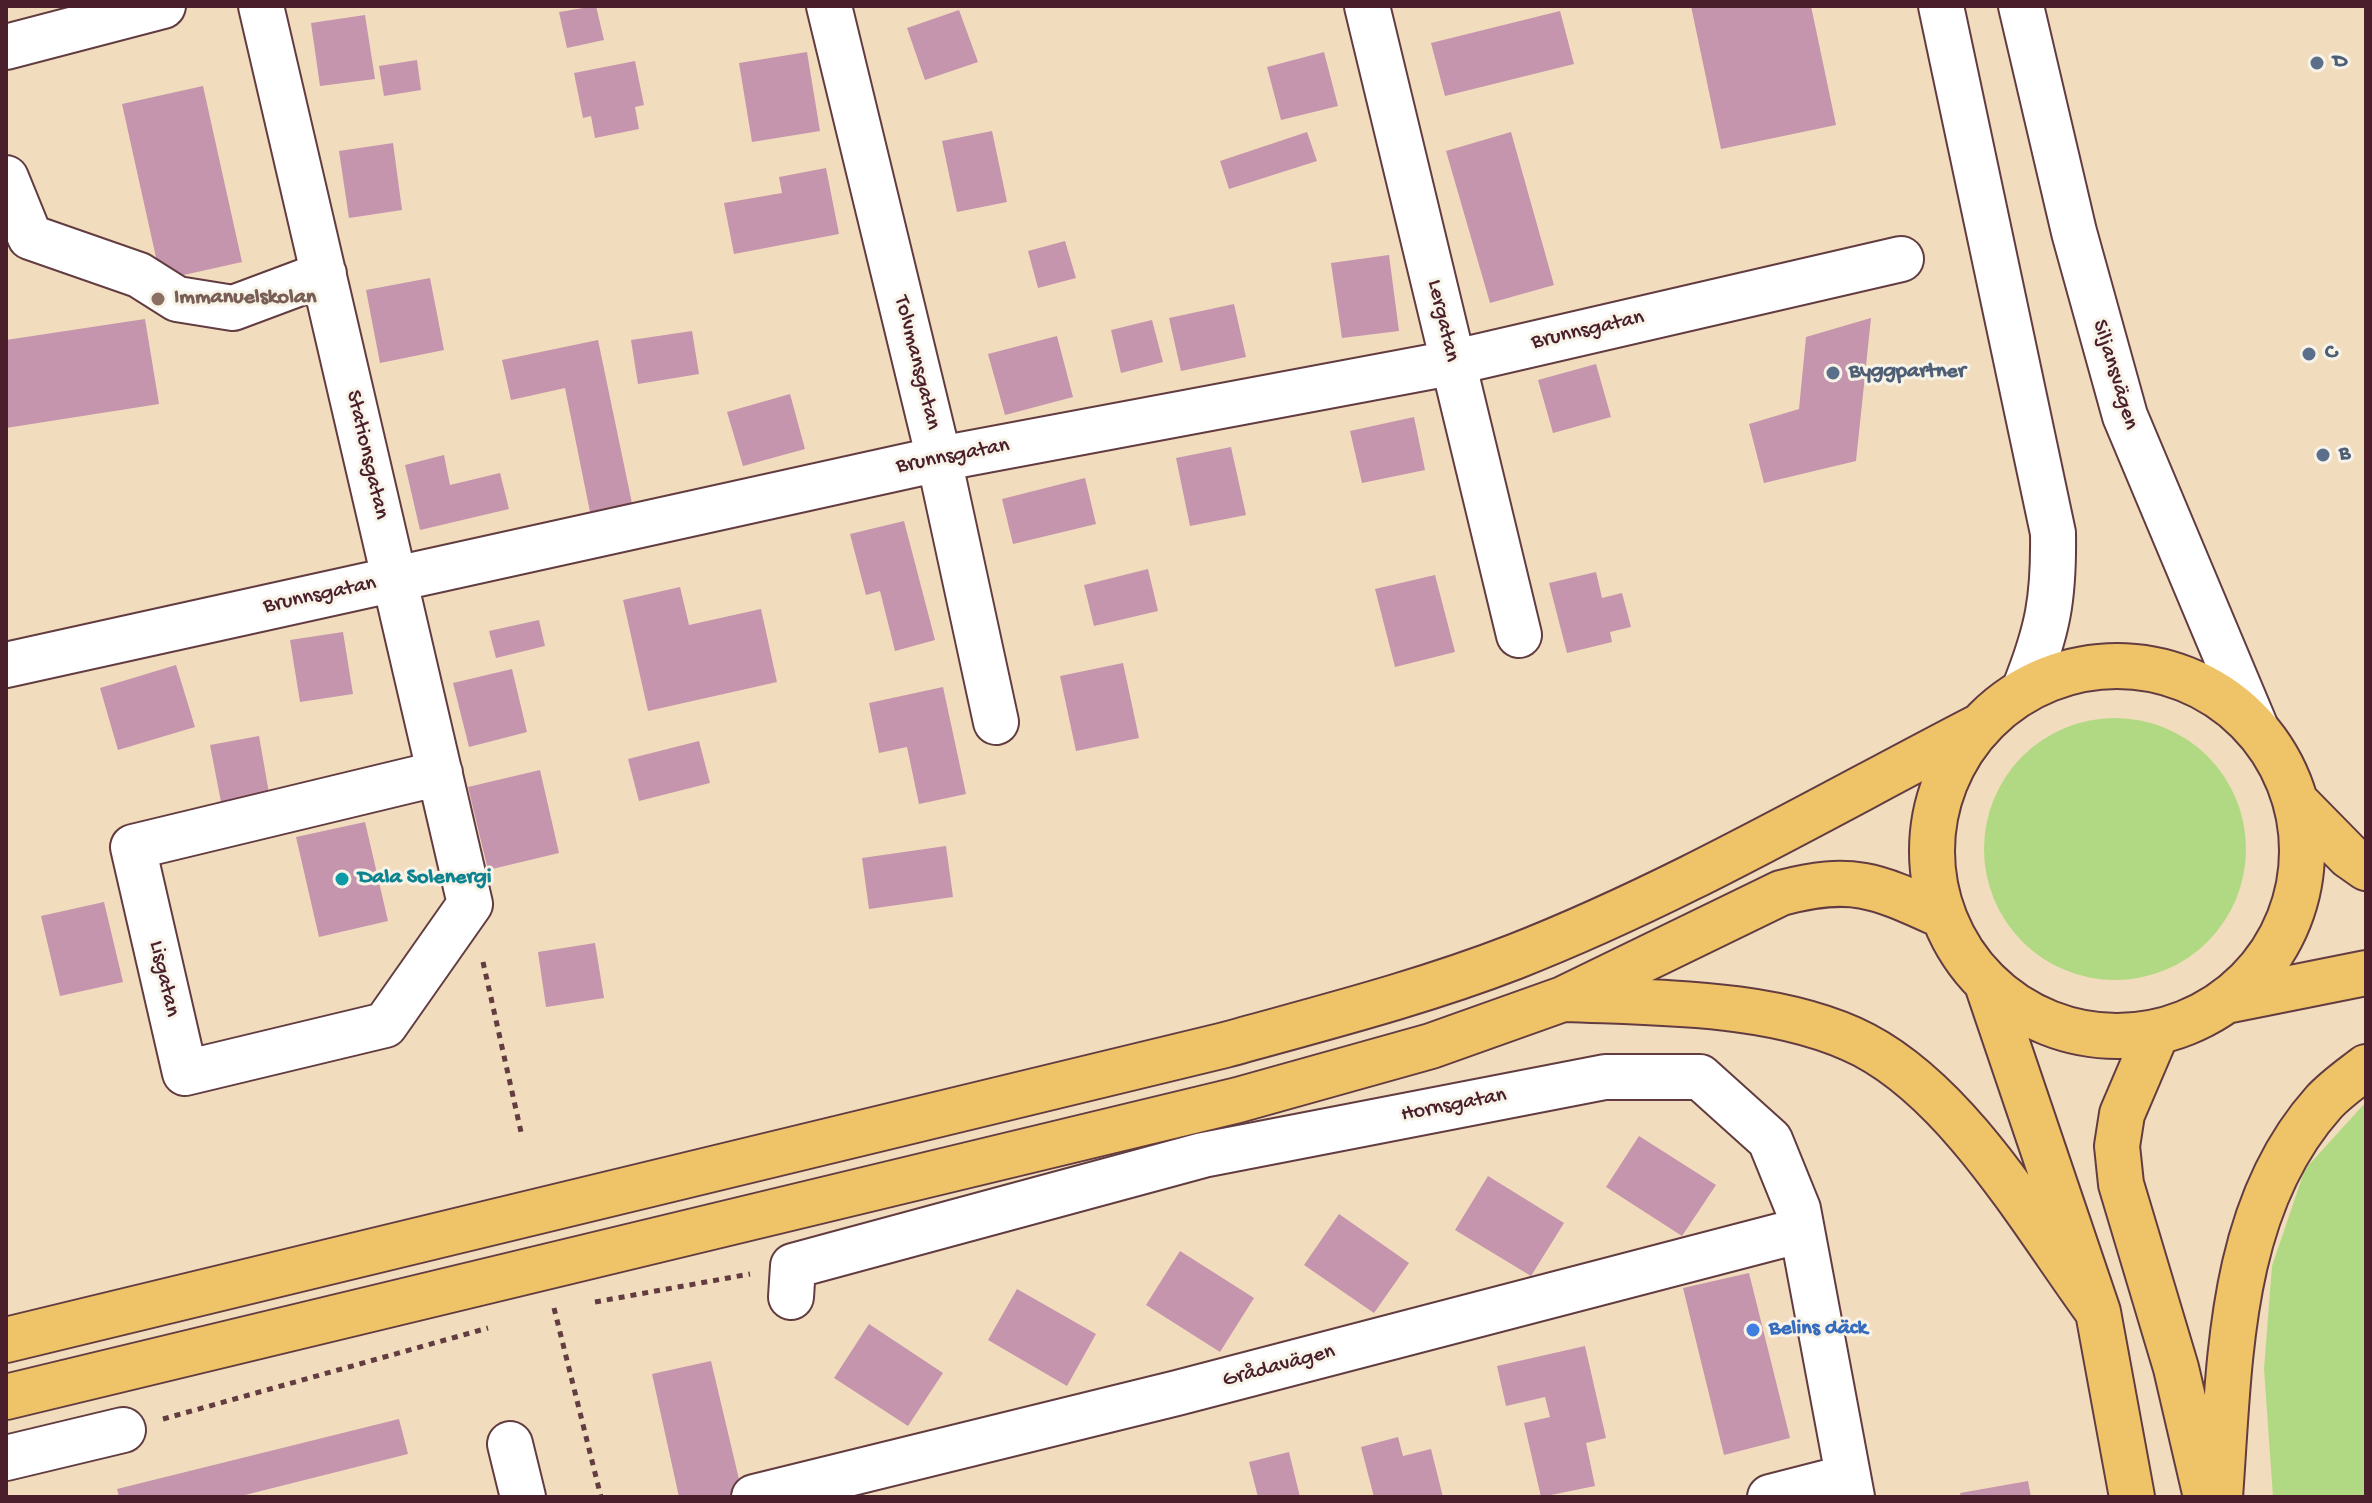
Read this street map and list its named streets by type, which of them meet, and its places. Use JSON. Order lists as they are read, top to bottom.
{
  "streets": {
    "street": [
      "Lergatan",
      "Brunnsgatan",
      "Tolvmansgatan",
      "Siljansvägen",
      "Stationsgatan",
      "Lisgatan",
      "Hornsgatan",
      "Grådavägen"
    ]
  },
  "crossings": [
    ["Lergatan", "Brunnsgatan"],
    ["Brunnsgatan", "Tolvmansgatan"],
    ["Brunnsgatan", "Stationsgatan"],
    ["Stationsgatan", "Lisgatan"],
    ["Hornsgatan", "Grådavägen"]
  ],
  "places": [
    "D",
    "Immanuelskolan",
    "C",
    "Byggpartner",
    "B",
    "Dala Solenergi",
    "Belins däck"
  ]
}
